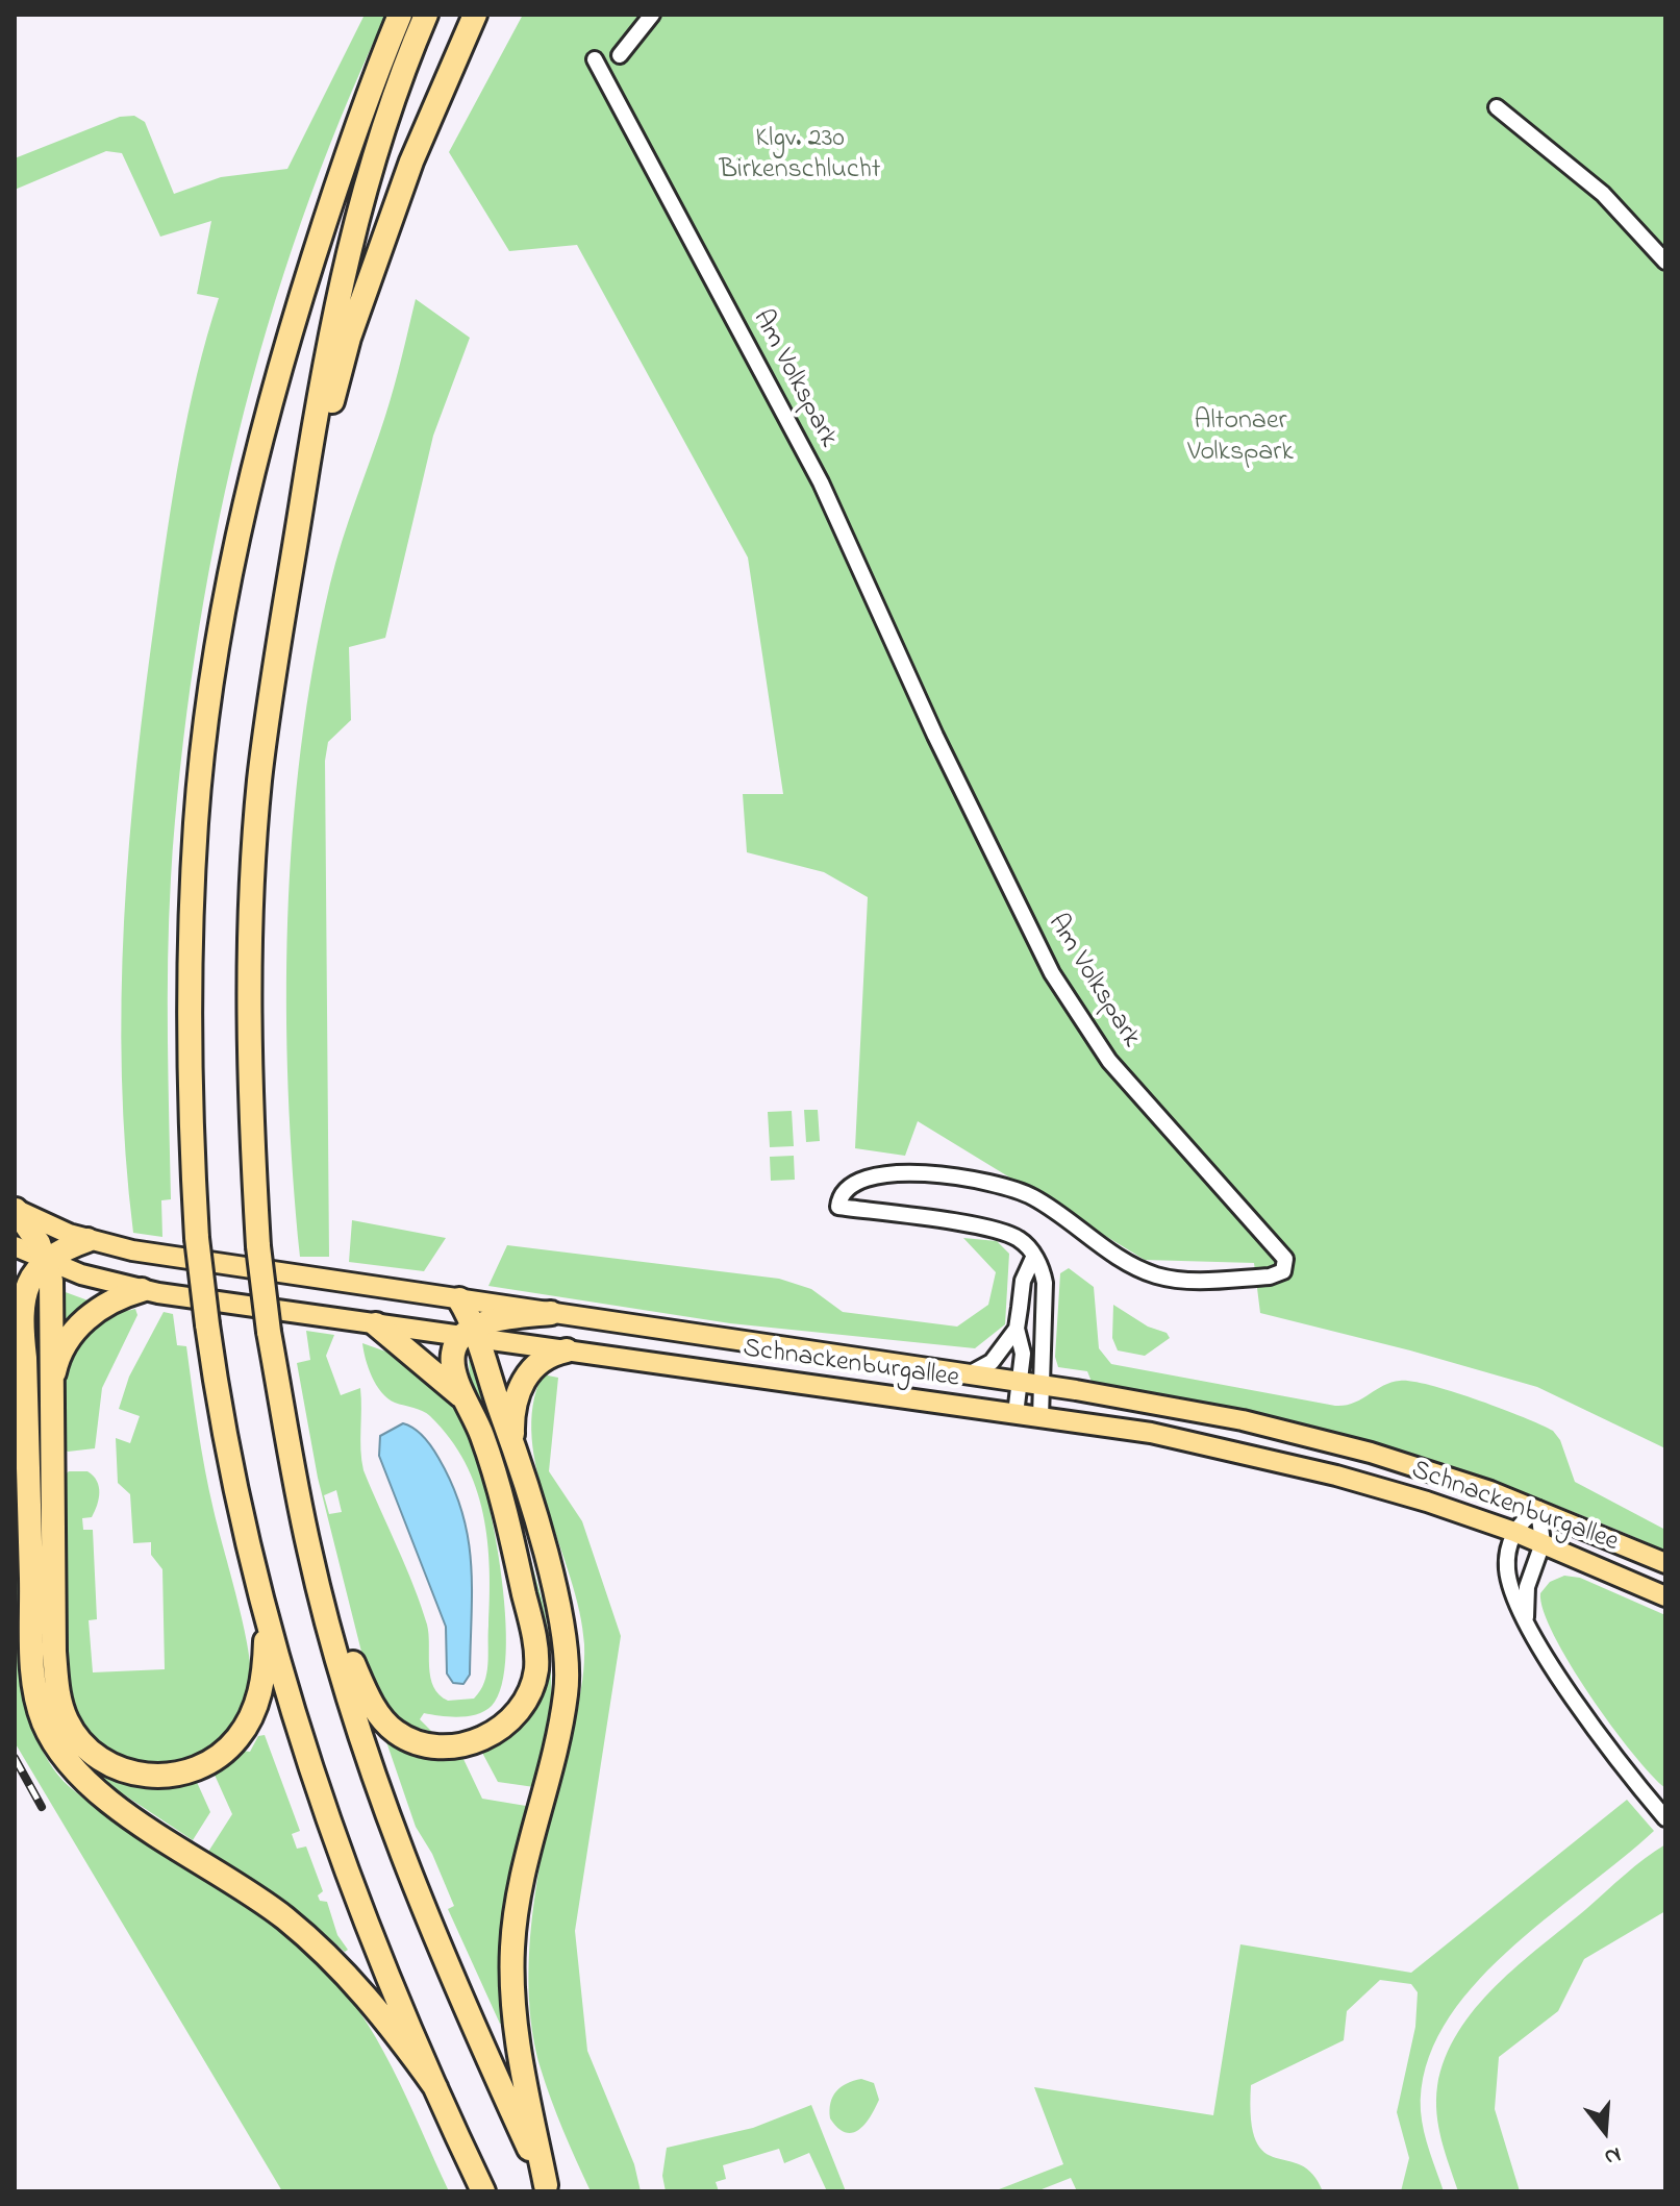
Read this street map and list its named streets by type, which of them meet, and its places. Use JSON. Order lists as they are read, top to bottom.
{
  "streets": {
    "main road": ["Schnackenburgallee"],
    "street": ["Am Volkspark"]
  },
  "parks": ["Klgv. 230 Birkenschlucht", "Altonaer Volkspark"],
  "north": "bottom"
}
